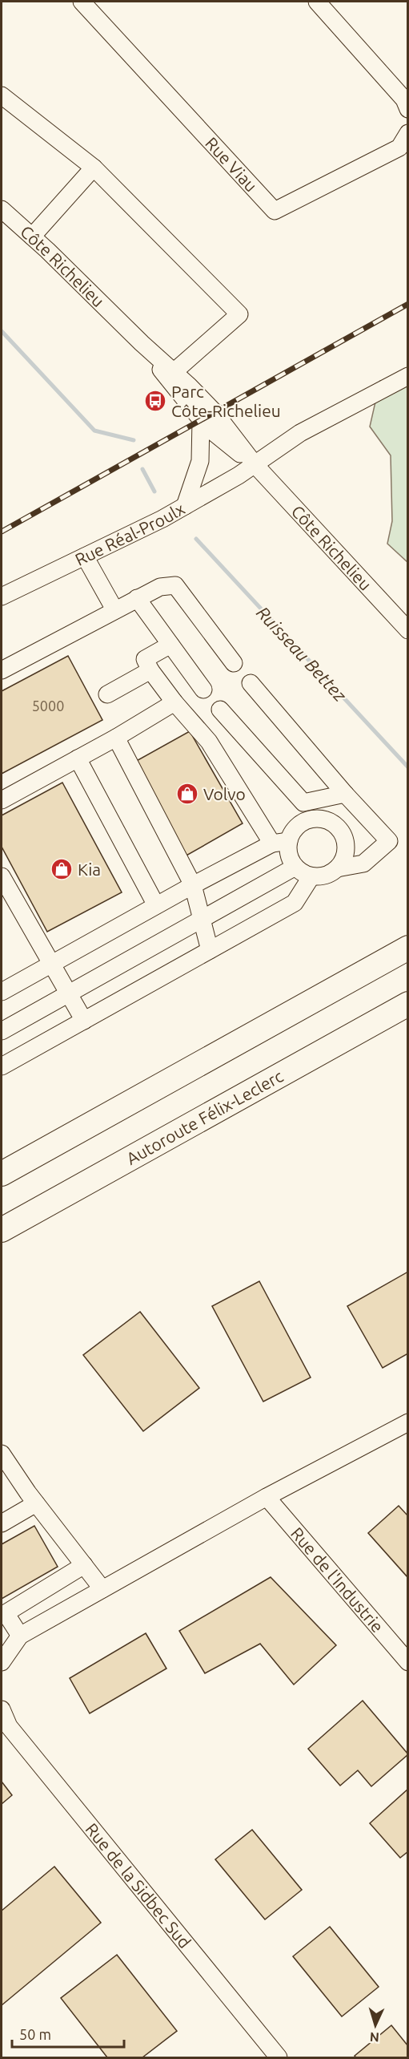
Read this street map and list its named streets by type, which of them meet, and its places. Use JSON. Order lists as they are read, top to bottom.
{
  "streets": {
    "highway": ["Autoroute Félix-Leclerc"],
    "street": [
      "Rue Viau",
      "Côte Richelieu",
      "Rue Réal-Proulx",
      "Rue de l'Industrie",
      "Rue de la Sidbec Sud"
    ]
  },
  "crossings": [
    ["Côte Richelieu", "Rue Réal-Proulx"]
  ],
  "water": ["Ruisseau Bettez"],
  "places": {
    "bus stop": ["Parc Côte-Richelieu"],
    "shop": ["Volvo", "Kia"]
  },
  "house_numbers": ["5000"],
  "scale_bar": "50 m",
  "north": "bottom"
}
